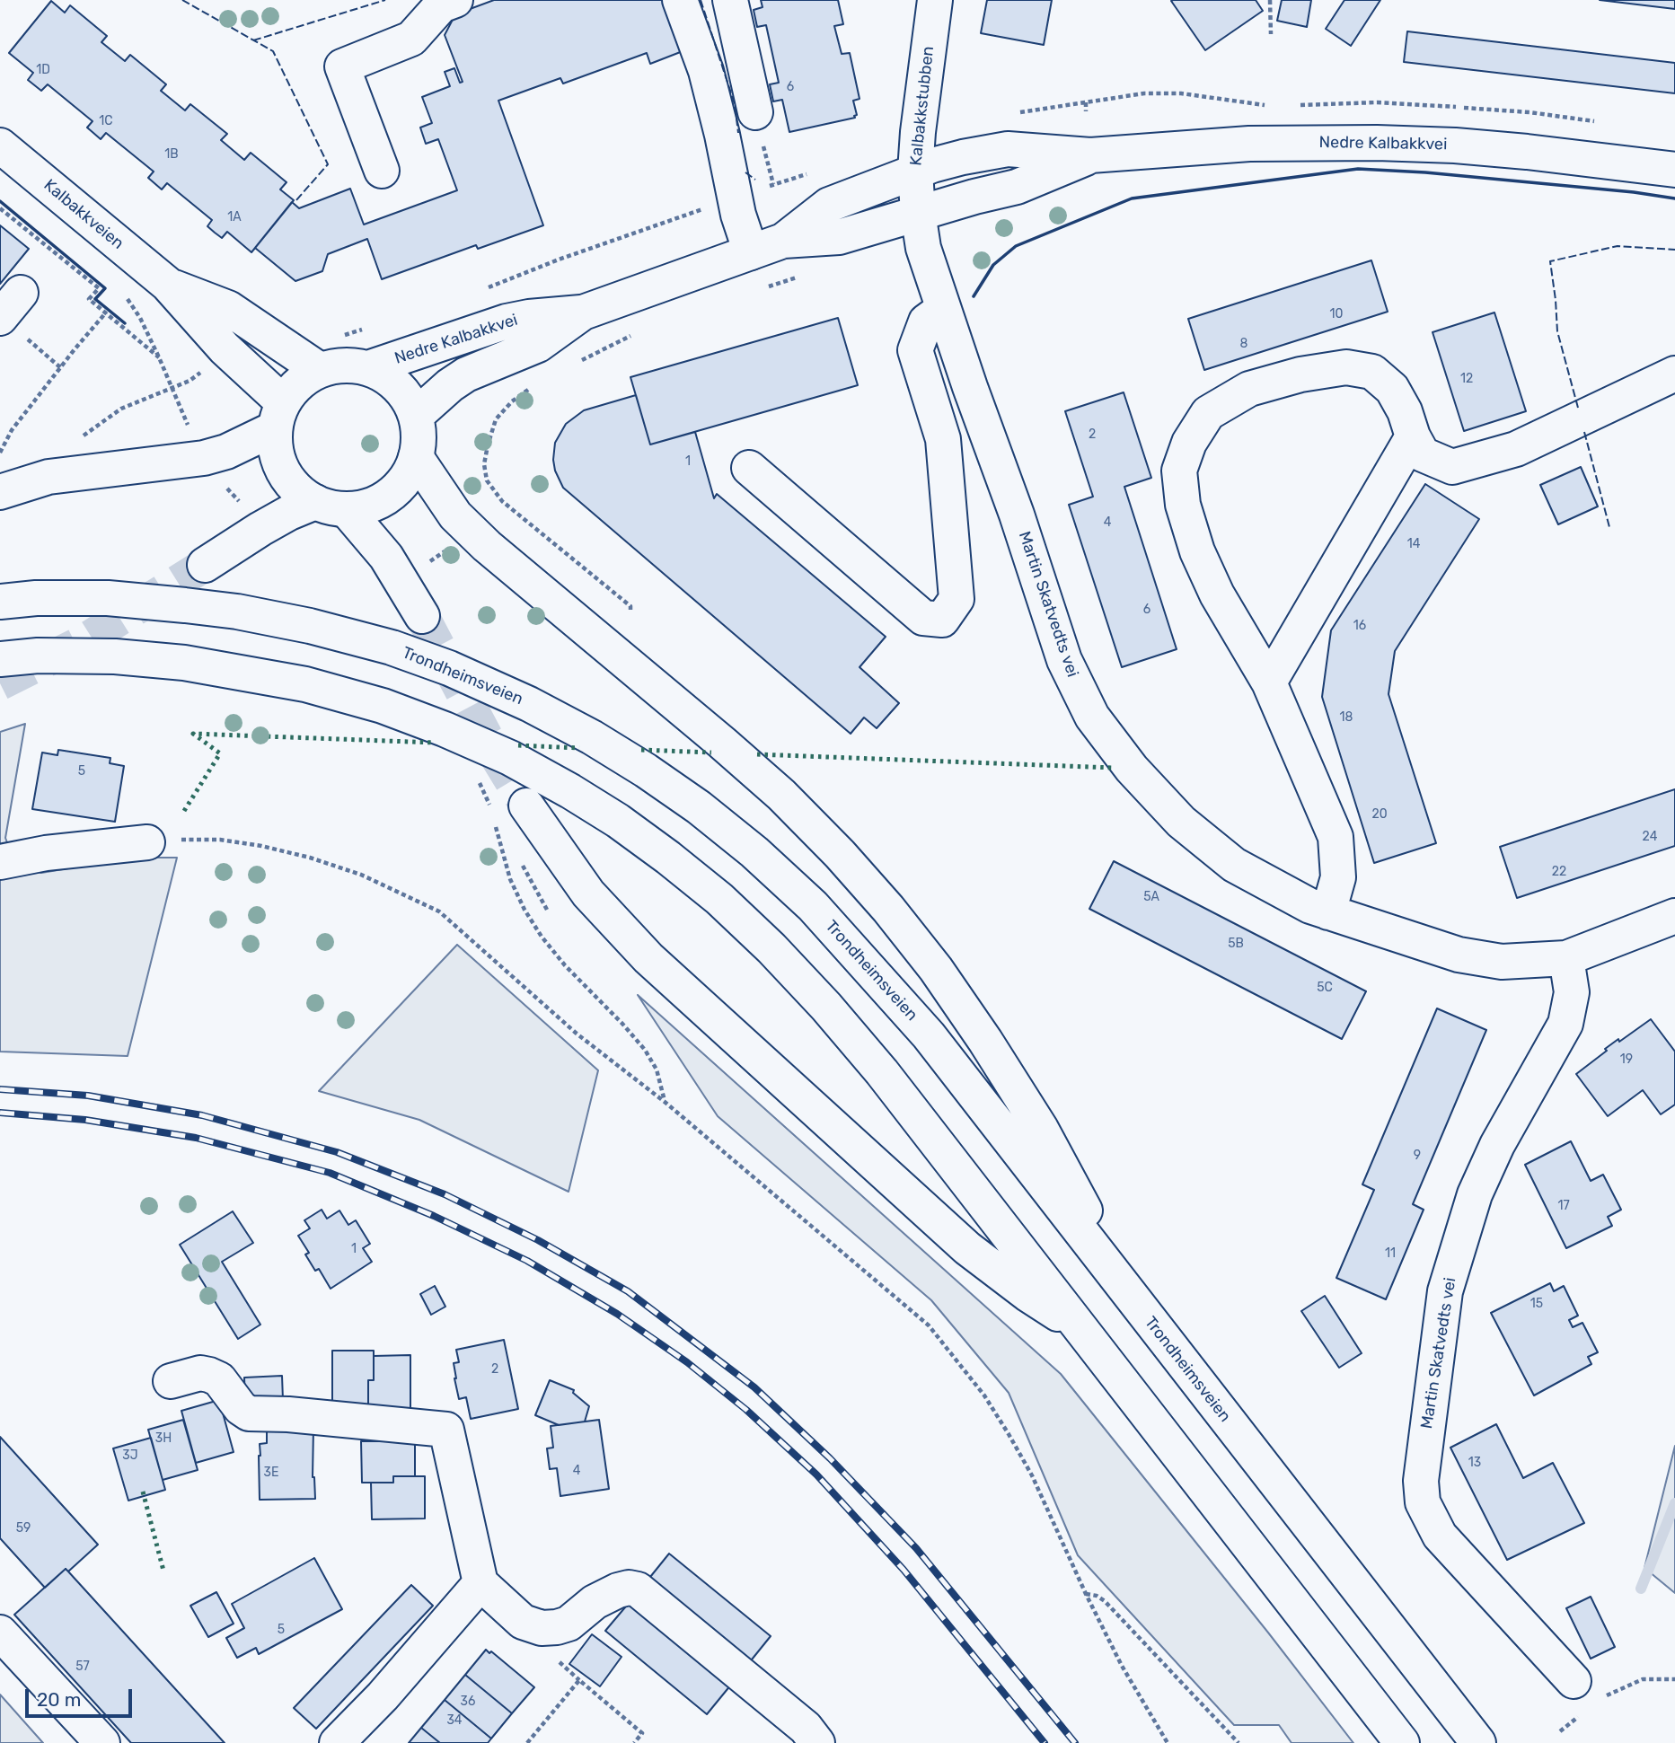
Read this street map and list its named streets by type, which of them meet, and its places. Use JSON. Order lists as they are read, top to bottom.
{
  "streets": {
    "main road": [
      "Kalbakkstubben",
      "Nedre Kalbakkvei",
      "Kalbakkveien",
      "Martin Skatvedts vei",
      "Trondheimsveien"
    ]
  },
  "crossings": [
    ["Kalbakkstubben", "Nedre Kalbakkvei"],
    ["Kalbakkstubben", "Martin Skatvedts vei"],
    ["Nedre Kalbakkvei", "Kalbakkveien"],
    ["Nedre Kalbakkvei", "Martin Skatvedts vei"]
  ],
  "house_numbers": [
    "1D",
    "6",
    "1C",
    "1B",
    "1A",
    "10",
    "8",
    "12",
    "2",
    "1",
    "4",
    "14",
    "6",
    "16",
    "18",
    "5",
    "20",
    "24",
    "22",
    "5A",
    "5B",
    "5C",
    "19",
    "9",
    "17",
    "1",
    "11",
    "15",
    "2",
    "3H",
    "3J",
    "13",
    "4",
    "3E",
    "59",
    "5",
    "57",
    "36",
    "34"
  ],
  "scale_bar": "20 m"
}
